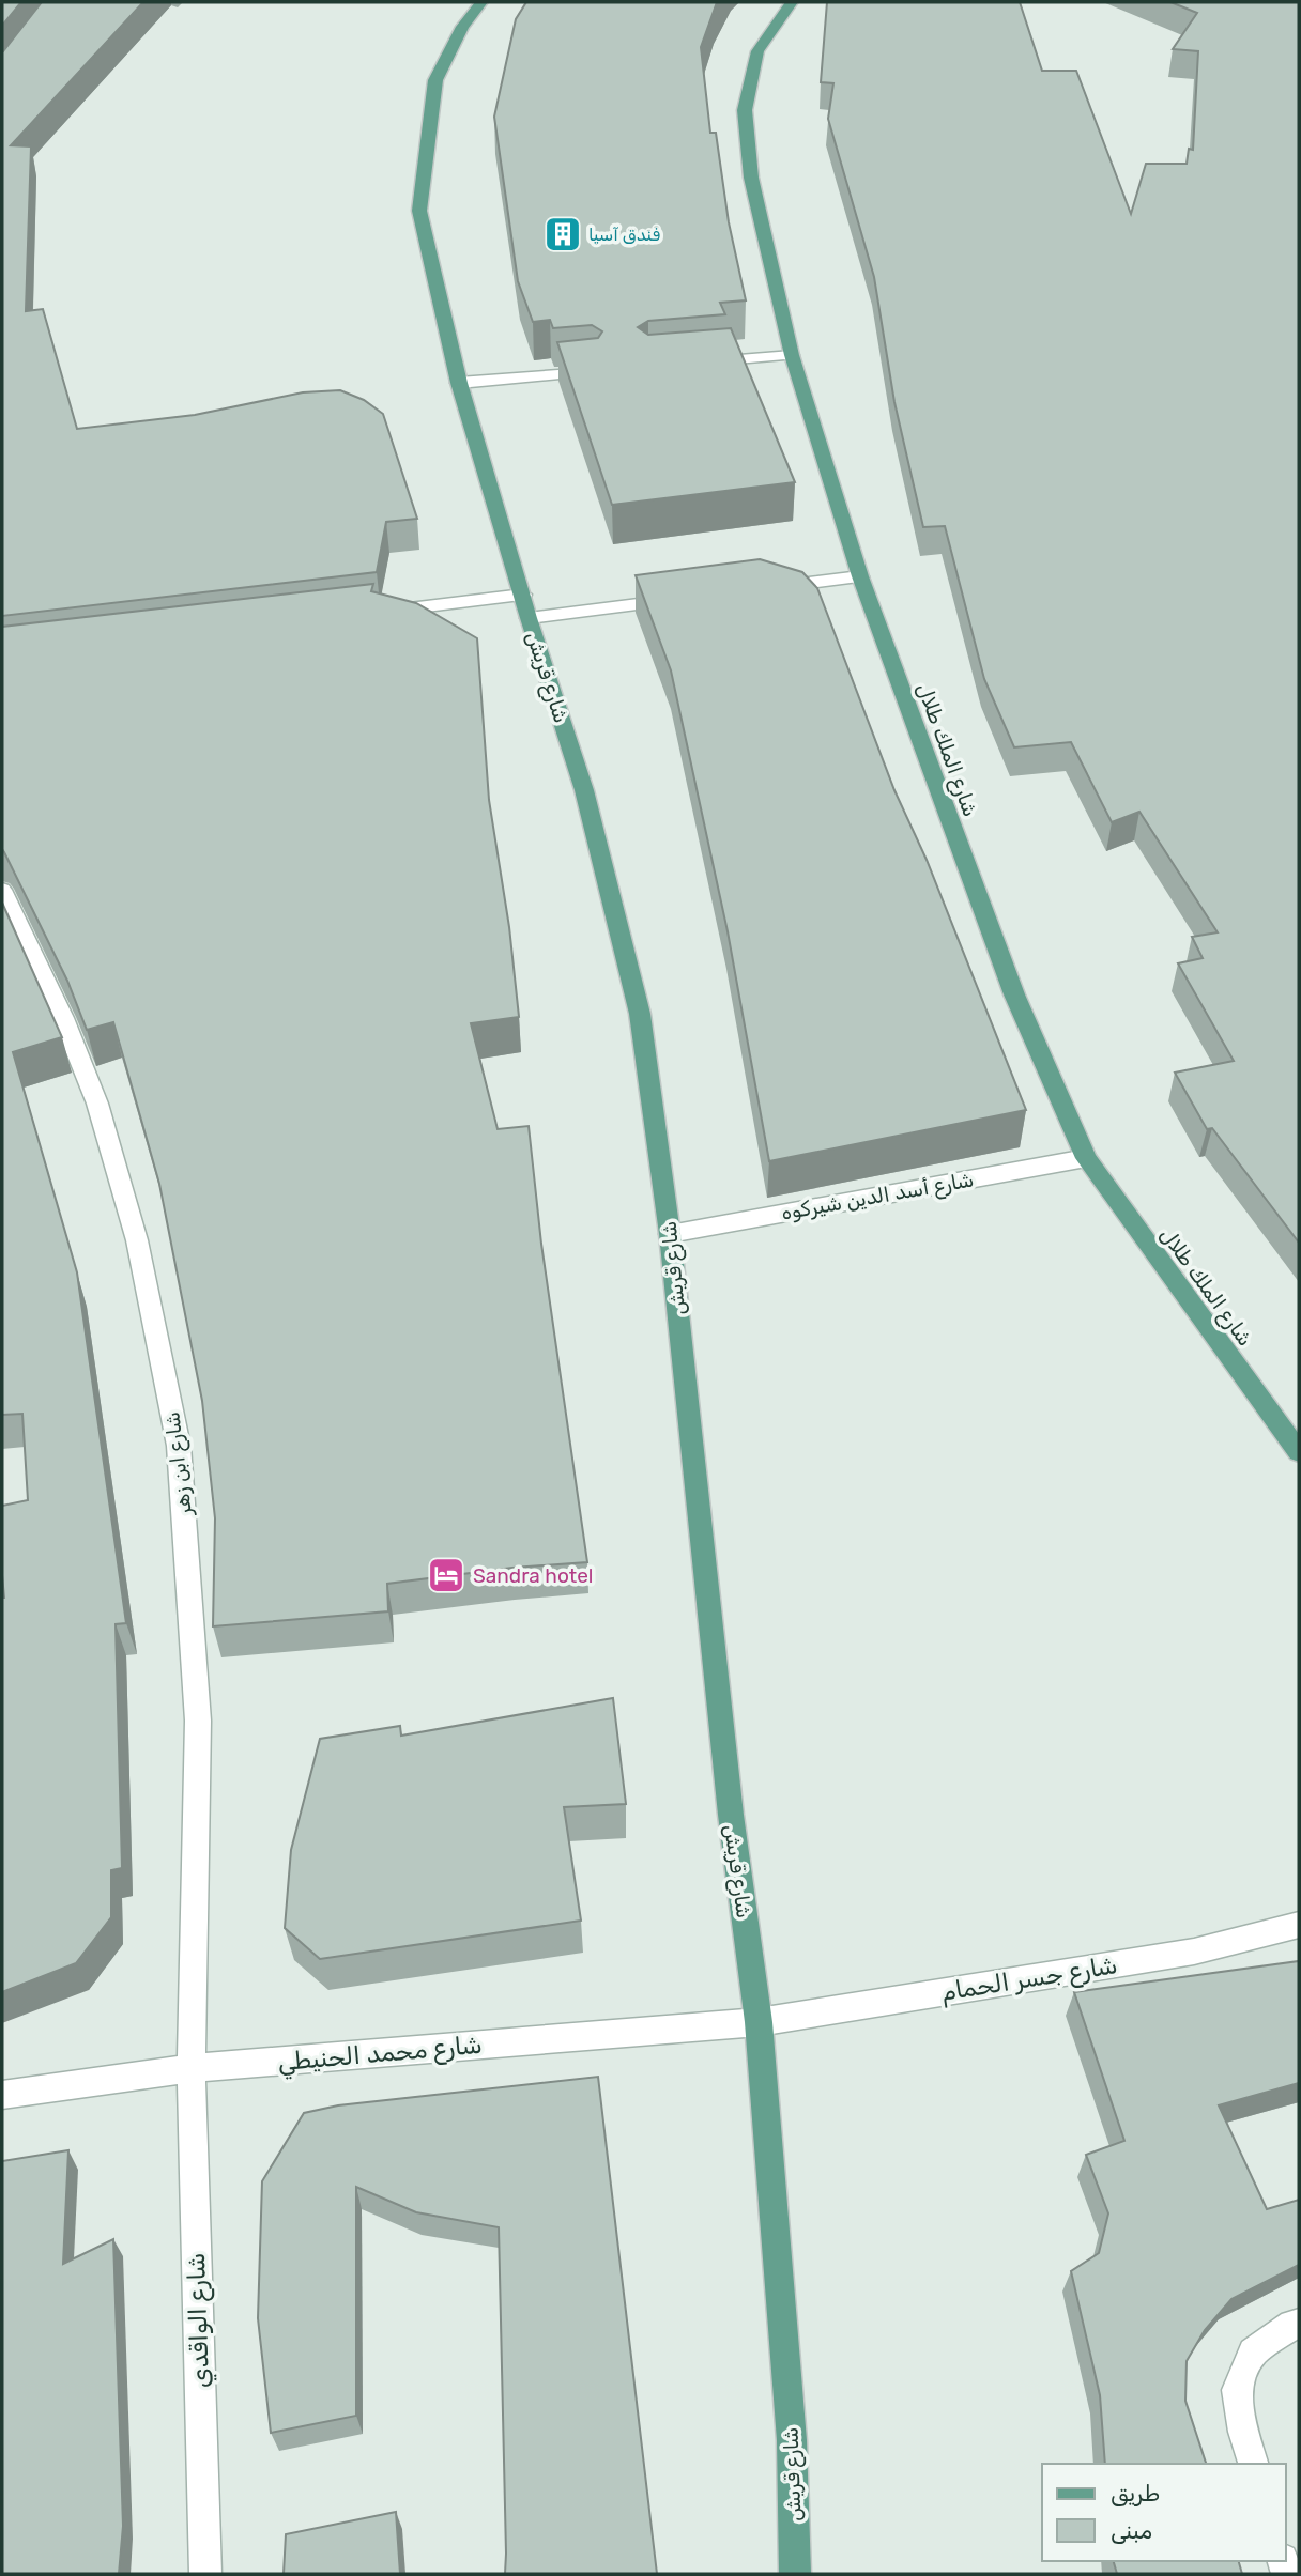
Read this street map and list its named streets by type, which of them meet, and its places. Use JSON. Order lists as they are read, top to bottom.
{
  "streets": {
    "main road": ["شارع قريش", "شارع الملك طلال"],
    "street": [
      "شارع أسد الدين شيركوه",
      "شارع ابن زهر",
      "شارع جسر الحمام",
      "شارع محمد الحنيطي",
      "شارع الواقدي"
    ]
  },
  "crossings": [
    ["شارع قريش", "شارع أسد الدين شيركوه"],
    ["شارع قريش", "شارع جسر الحمام"],
    ["شارع قريش", "شارع محمد الحنيطي"],
    ["شارع الملك طلال", "شارع أسد الدين شيركوه"],
    ["شارع ابن زهر", "شارع محمد الحنيطي"],
    ["شارع ابن زهر", "شارع الواقدي"],
    ["شارع جسر الحمام", "شارع محمد الحنيطي"],
    ["شارع محمد الحنيطي", "شارع الواقدي"]
  ],
  "places": {
    "building": ["فندق آسيا"],
    "hotel": ["Sandra hotel"]
  },
  "legend": ["طريق", "مبنى"]
}
